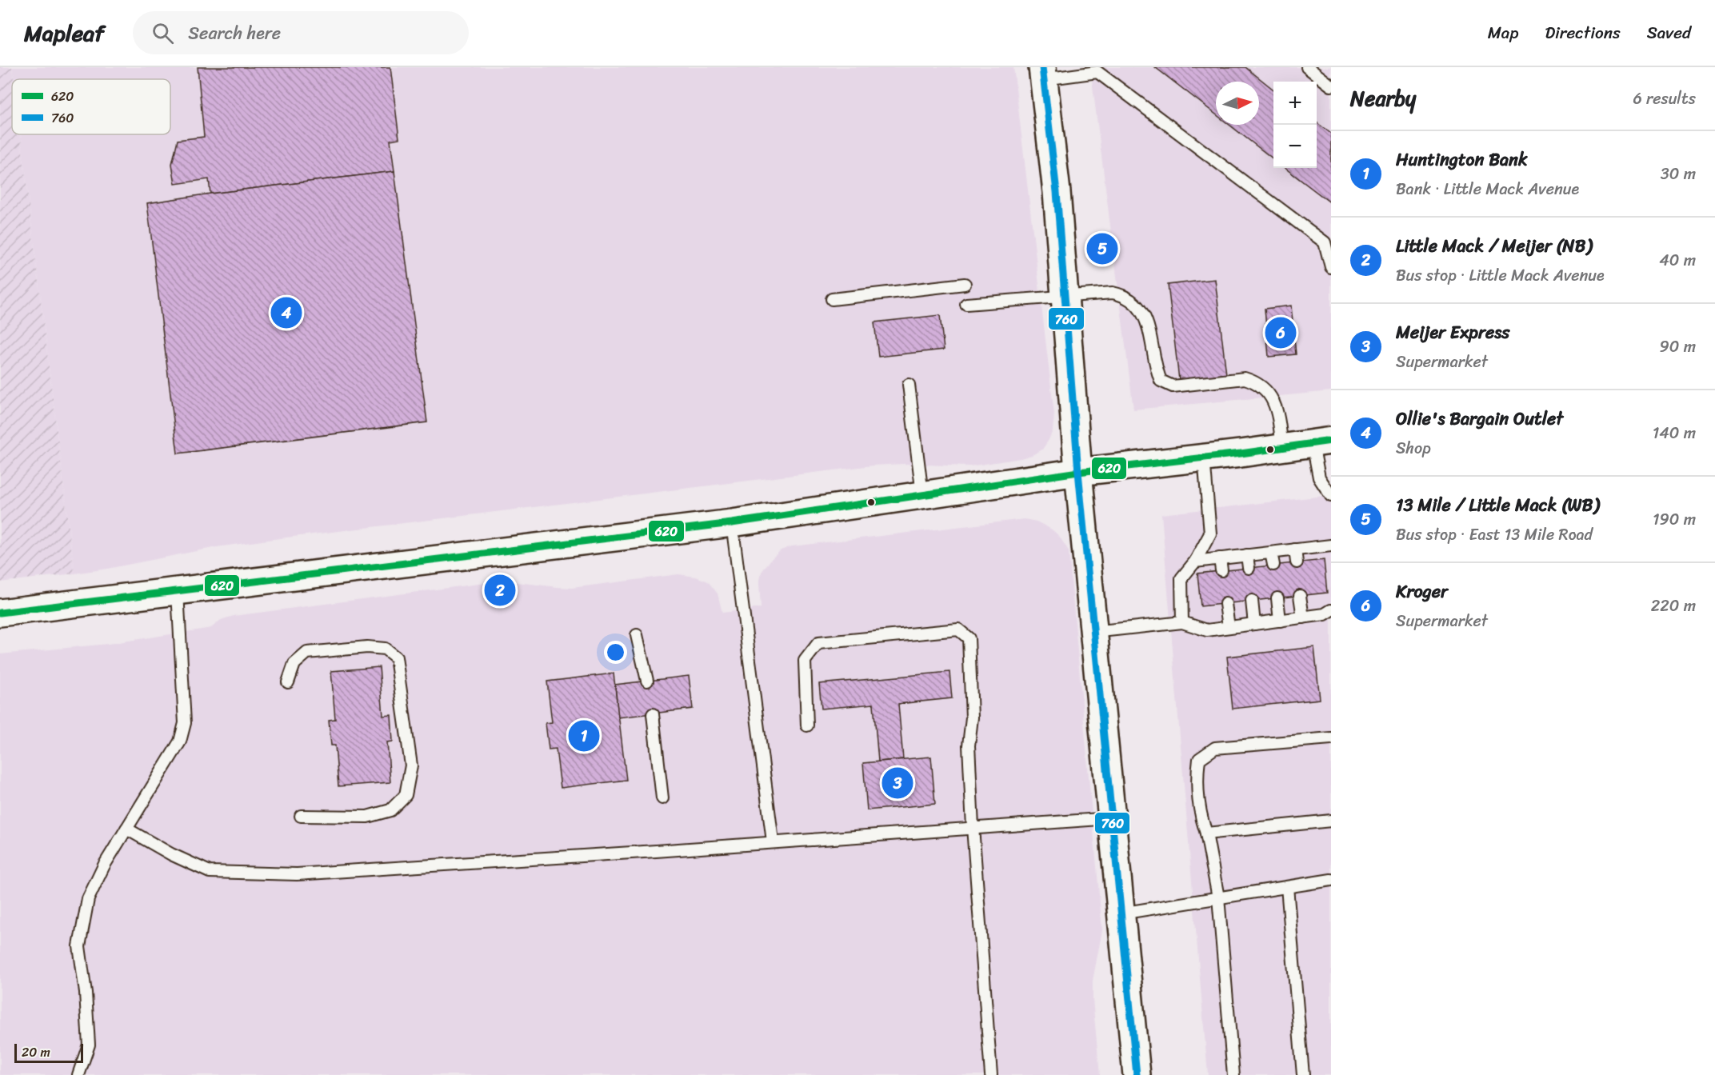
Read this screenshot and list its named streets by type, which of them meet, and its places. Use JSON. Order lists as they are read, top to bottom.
{
  "lines": ["transit line 760", "transit line 620"],
  "legend": ["620", "760"],
  "scale_bar": "20 m",
  "north": "right",
  "page": {
    "header": "Mapleaf",
    "search": "Search here",
    "nav": ["Map", "Directions", "Saved"],
    "heading": ["Nearby", "6 results"],
    "map_buttons": ["+", "−"],
    "list": [
      {
        "mark": "1",
        "name": "Huntington Bank",
        "note": "Bank · Little Mack Avenue",
        "value": "30 m"
      },
      {
        "mark": "2",
        "name": "Little Mack / Meijer (NB)",
        "note": "Bus stop · Little Mack Avenue",
        "value": "40 m"
      },
      {
        "mark": "3",
        "name": "Meijer Express",
        "note": "Supermarket",
        "value": "90 m"
      },
      {
        "mark": "4",
        "name": "Ollie's Bargain Outlet",
        "note": "Shop",
        "value": "140 m"
      },
      {
        "mark": "5",
        "name": "13 Mile / Little Mack (WB)",
        "note": "Bus stop · East 13 Mile Road",
        "value": "190 m"
      },
      {
        "mark": "6",
        "name": "Kroger",
        "note": "Supermarket",
        "value": "220 m"
      }
    ],
    "pins": [
      "5",
      "4",
      "6",
      "2",
      "1",
      "3"
    ],
    "scale": "20 m"
  }
}
